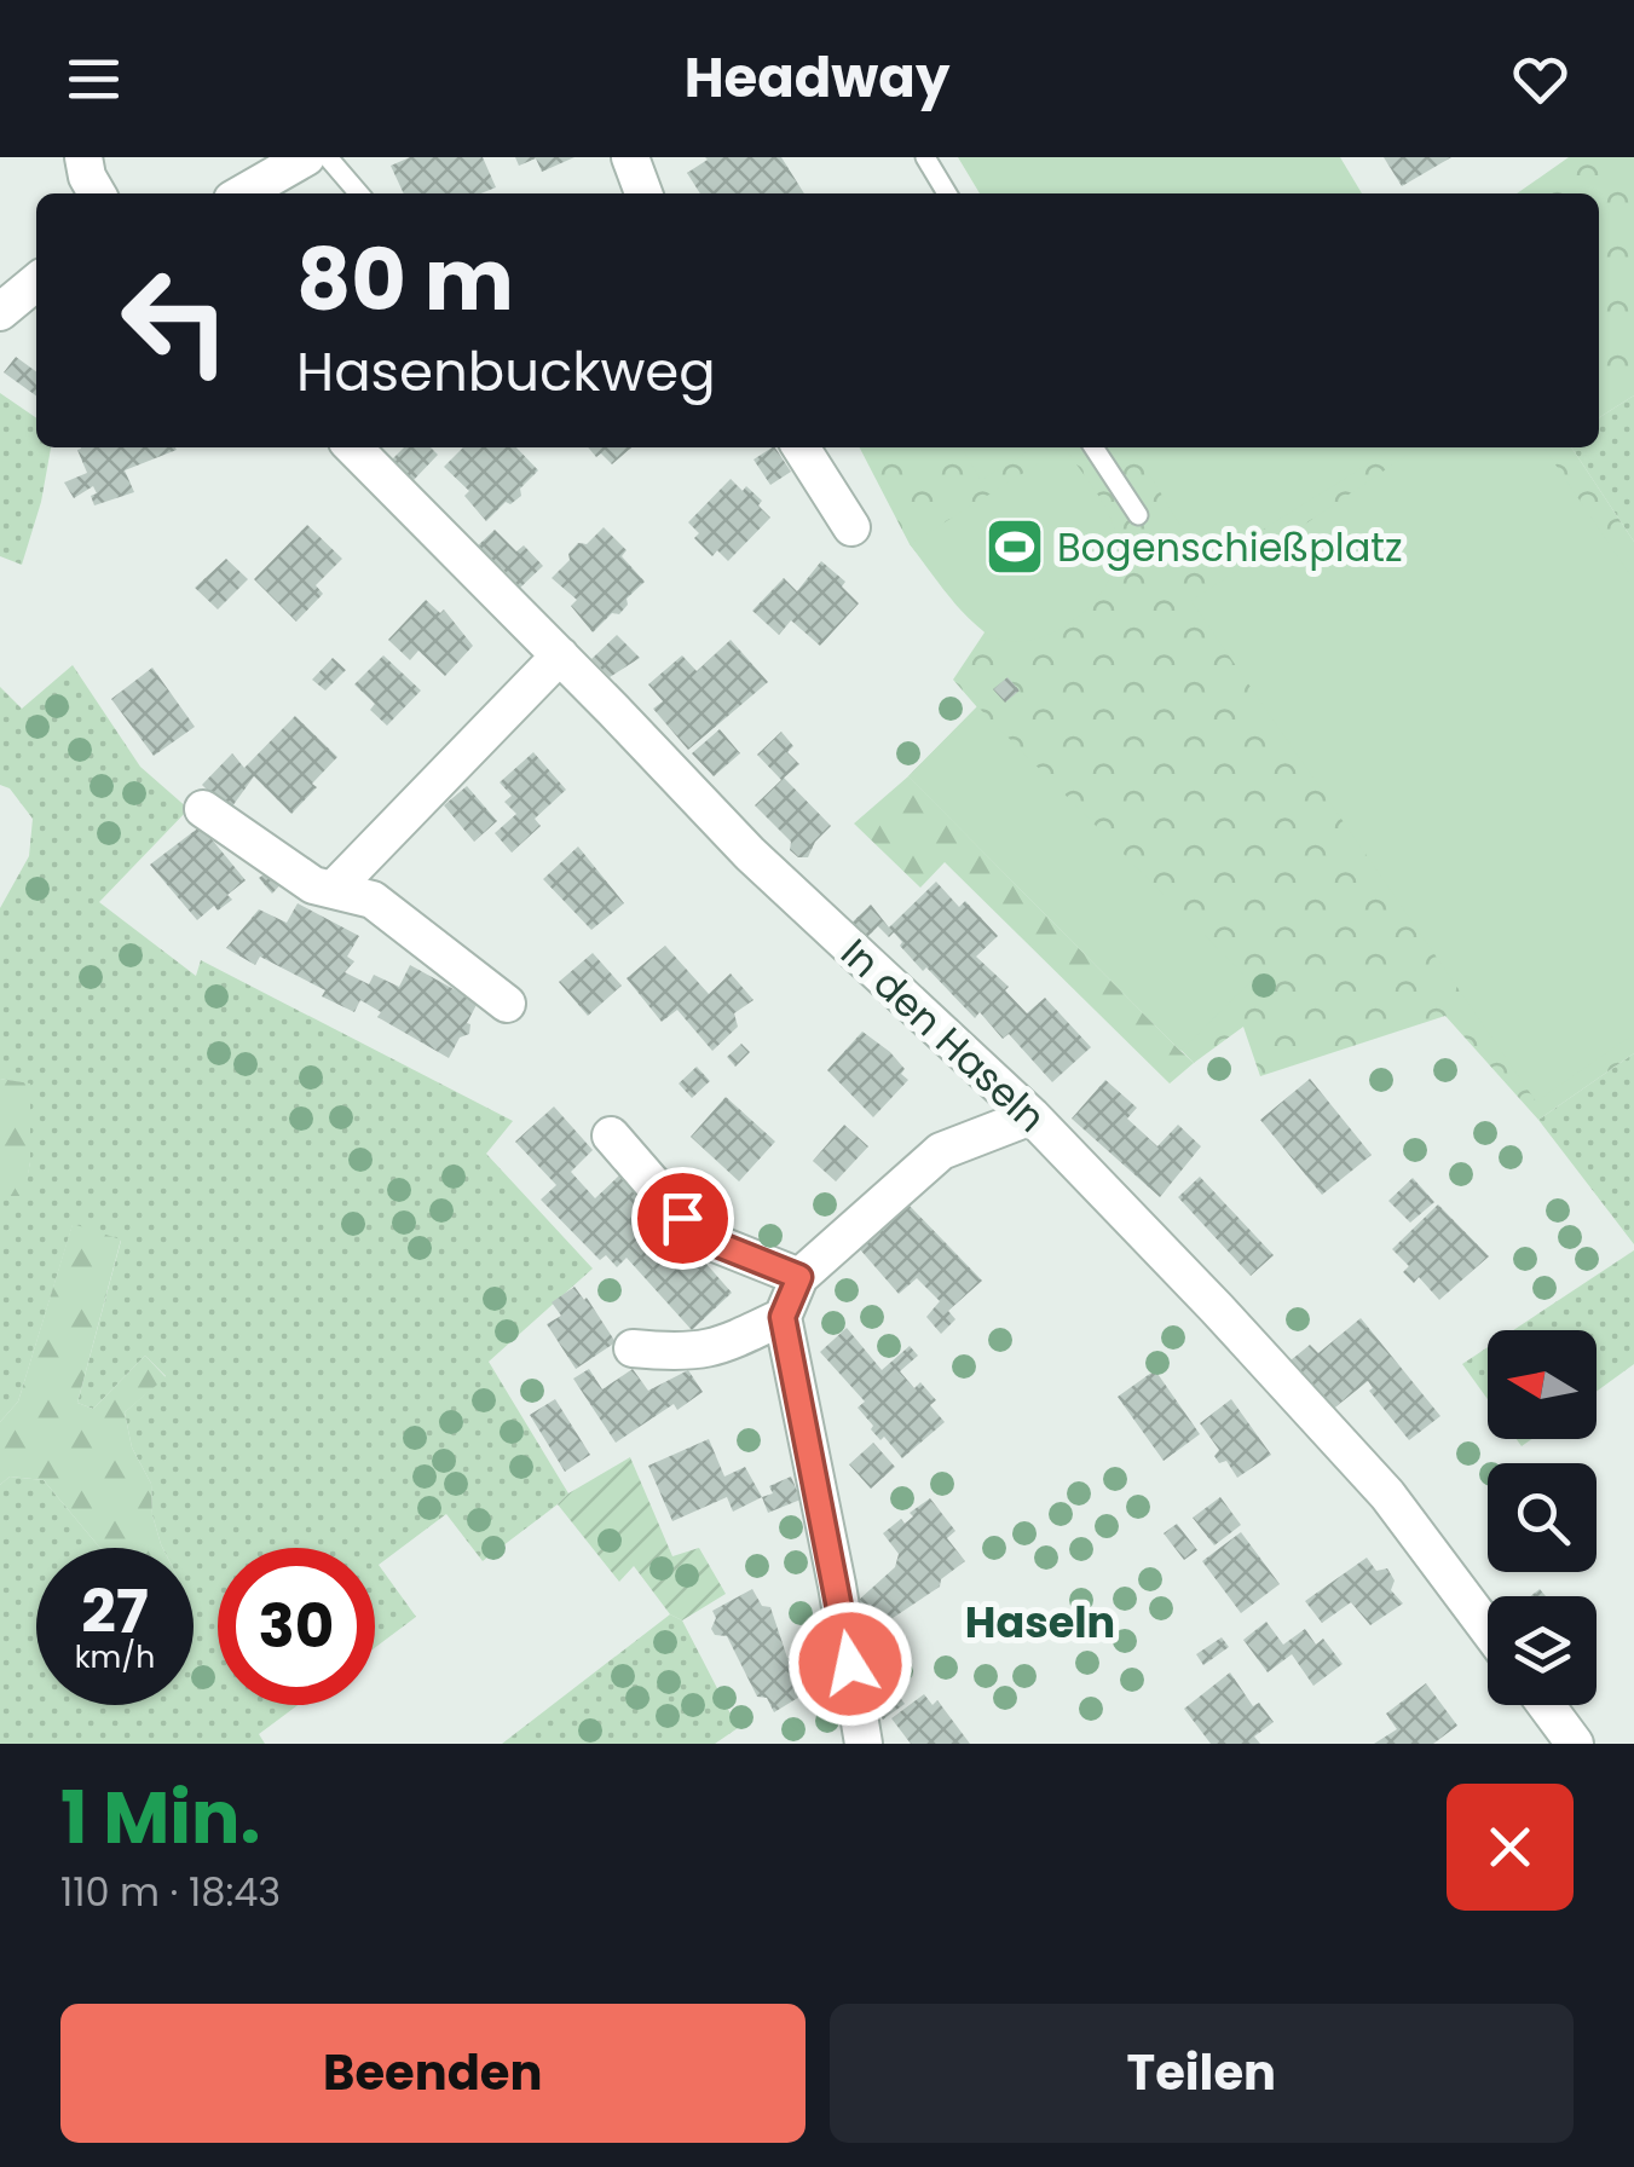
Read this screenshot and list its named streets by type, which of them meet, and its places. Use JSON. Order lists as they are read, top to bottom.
{
  "streets": {
    "street": ["In den Haseln"]
  },
  "districts": ["Haseln"],
  "places": {
    "sports": ["Bogenschießplatz"]
  },
  "north": "left",
  "page": {
    "header": "Headway",
    "turn": ["80 m", "Hasenbuckweg"],
    "speed": "27 km/h",
    "limit": "30",
    "heading": ["1 Min.", "110 m · 18:43"],
    "buttons": ["Beenden", "Teilen"]
  }
}
